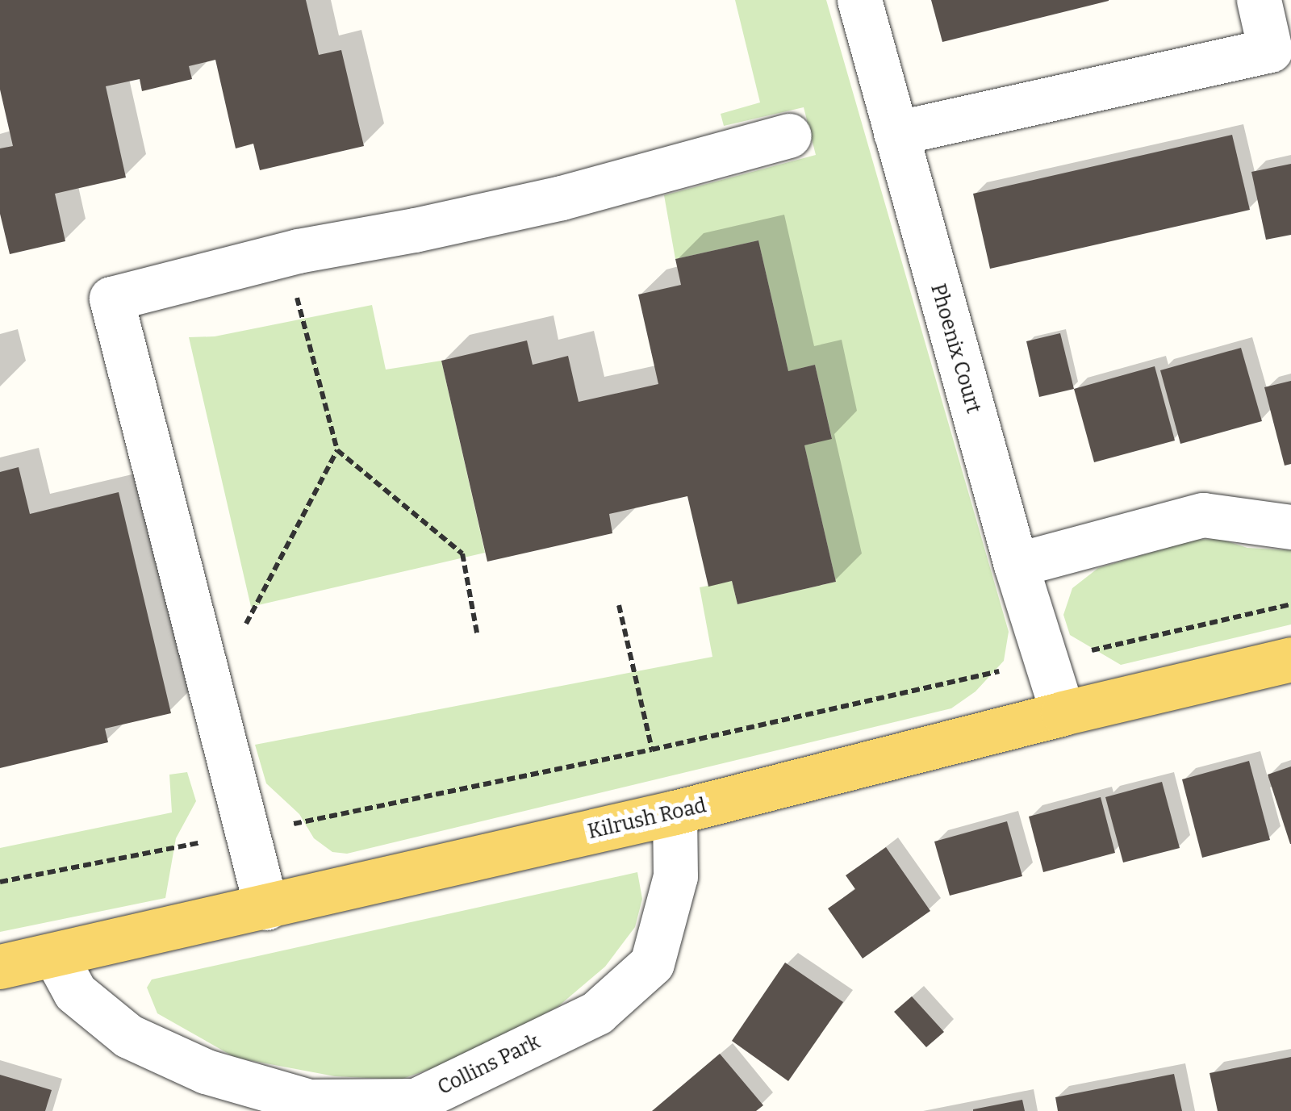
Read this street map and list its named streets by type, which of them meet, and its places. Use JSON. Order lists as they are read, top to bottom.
{
  "streets": {
    "main road": ["Kilrush Road"],
    "street": ["Phoenix Court", "Collins Park"]
  },
  "crossings": [
    ["Phoenix Court", "Kilrush Road"],
    ["Kilrush Road", "Collins Park"]
  ]
}
